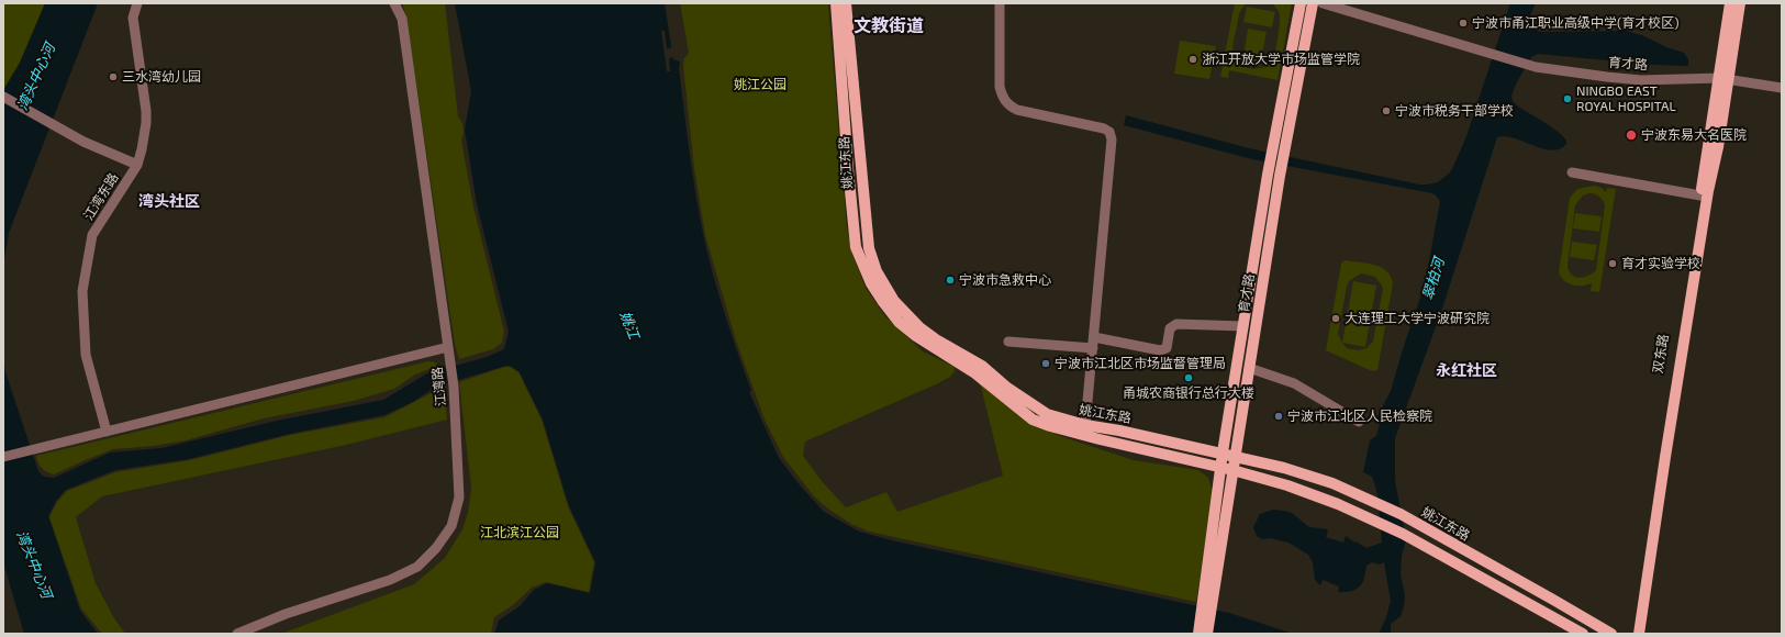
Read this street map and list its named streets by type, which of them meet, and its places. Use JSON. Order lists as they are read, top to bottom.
{
  "streets": {
    "main road": ["育才路", "姚江东路", "双东路"],
    "street": ["江湾东路", "江湾路"]
  },
  "crossings": [
    ["育才路", "姚江东路"],
    ["育才路", "双东路"]
  ],
  "districts": ["文教街道", "湾头社区", "永红社区"],
  "water": ["湾头中心河", "翠柏河", "姚江"],
  "parks": ["姚江公园", "江北滨江公园"],
  "places": [
    "宁波市甬江职业高级中学(育才校区)",
    "浙江开放大学市场监管学院",
    "三水湾幼儿园",
    "NINGBO EAST ROYAL HOSPITAL",
    "宁波市税务干部学校",
    "宁波东易大名医院",
    "育才实验学校",
    "宁波市急救中心",
    "大连理工大学宁波研究院",
    "宁波市江北区市场监督管理局",
    "甬城农商银行总行大楼",
    "宁波市江北区人民检察院"
  ]
}
